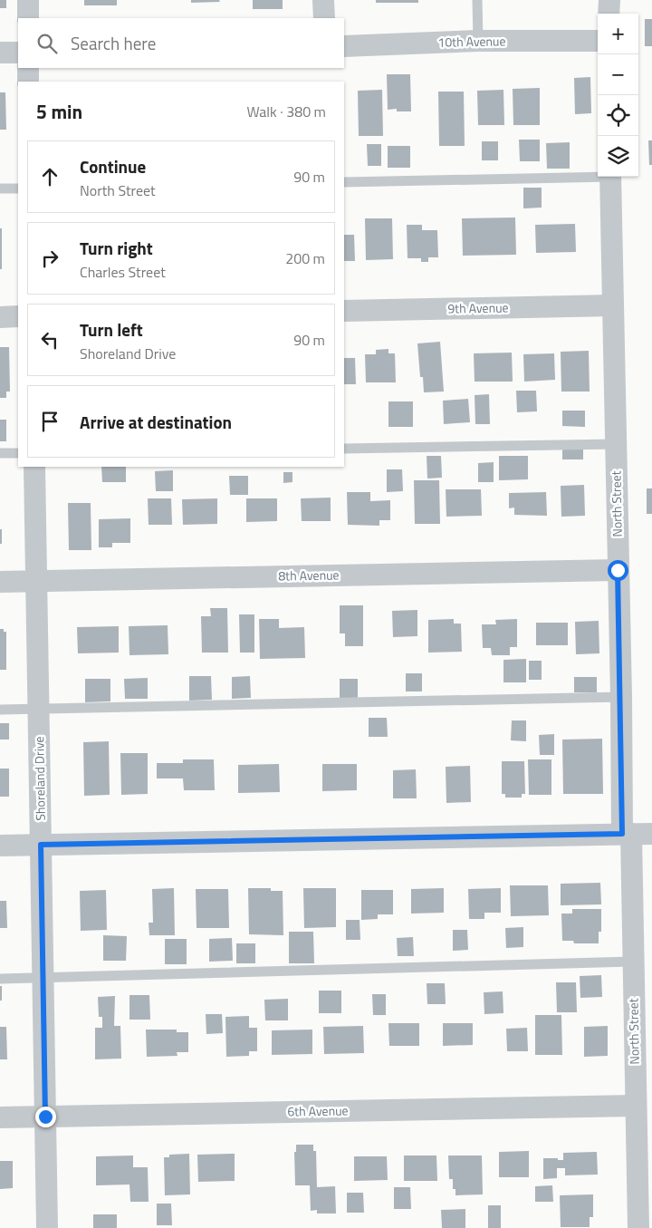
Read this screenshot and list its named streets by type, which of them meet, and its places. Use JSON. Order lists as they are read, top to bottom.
{
  "streets": {
    "street": [
      "10th Avenue",
      "9th Avenue",
      "North Street",
      "8th Avenue",
      "Shoreland Drive",
      "6th Avenue"
    ]
  },
  "crossings": [
    ["9th Avenue", "North Street"],
    ["North Street", "8th Avenue"],
    ["North Street", "6th Avenue"],
    ["8th Avenue", "Shoreland Drive"],
    ["Shoreland Drive", "6th Avenue"]
  ],
  "page": {
    "map_buttons": ["+", "−"],
    "search": "Search here",
    "heading": ["5 min", "Walk · 380 m"],
    "list": [
      ["Continue", "North Street", "90 m"],
      ["Turn right", "Charles Street", "200 m"],
      ["Turn left", "Shoreland Drive", "90 m"],
      "Arrive at destination"
    ]
  }
}
